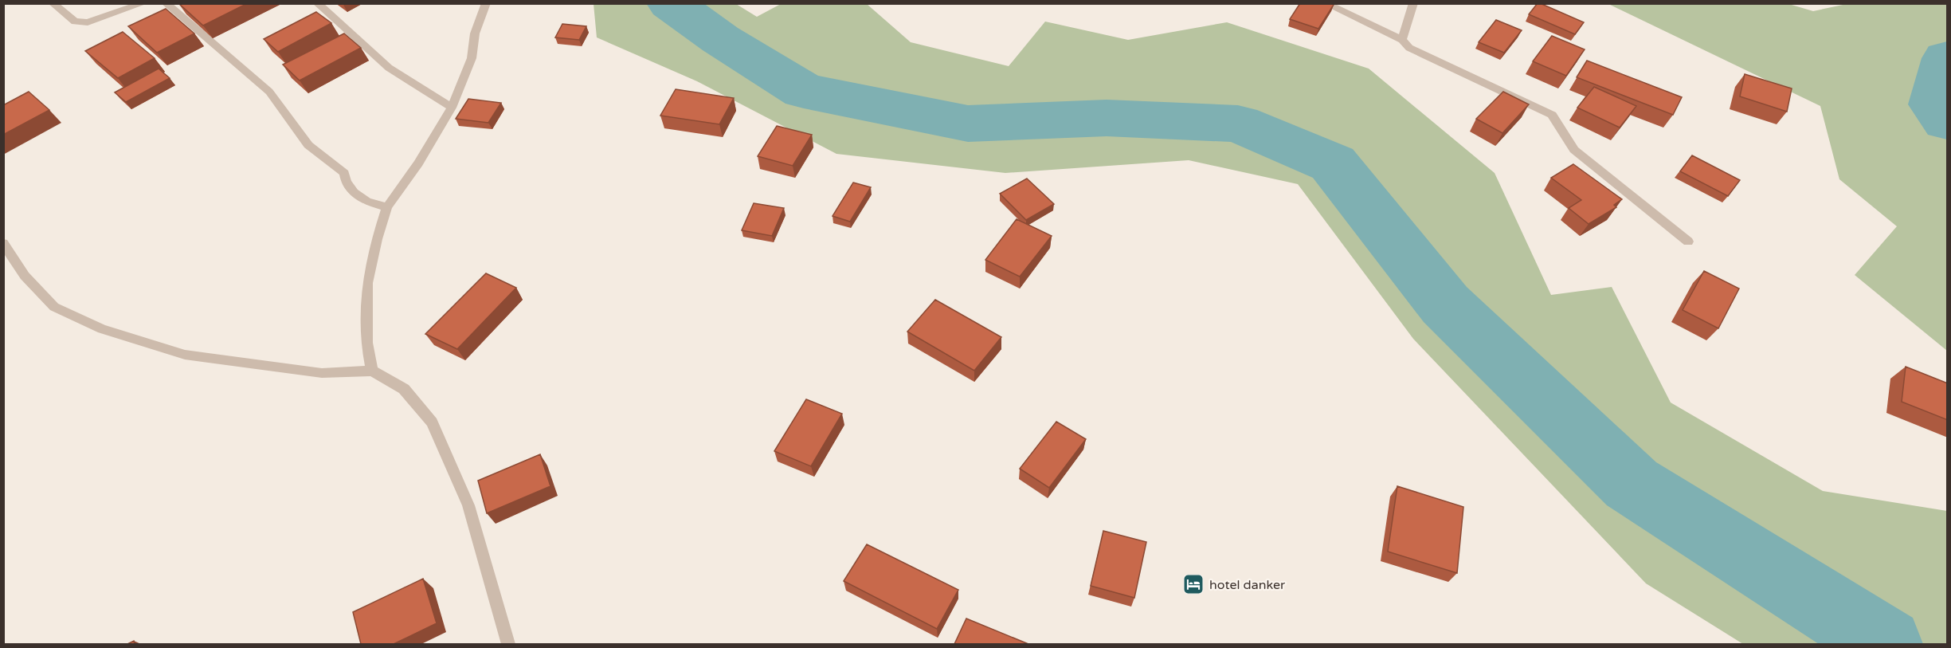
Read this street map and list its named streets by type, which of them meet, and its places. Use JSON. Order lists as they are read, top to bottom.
{
  "places": {
    "hotel": ["hotel danker"]
  }
}
